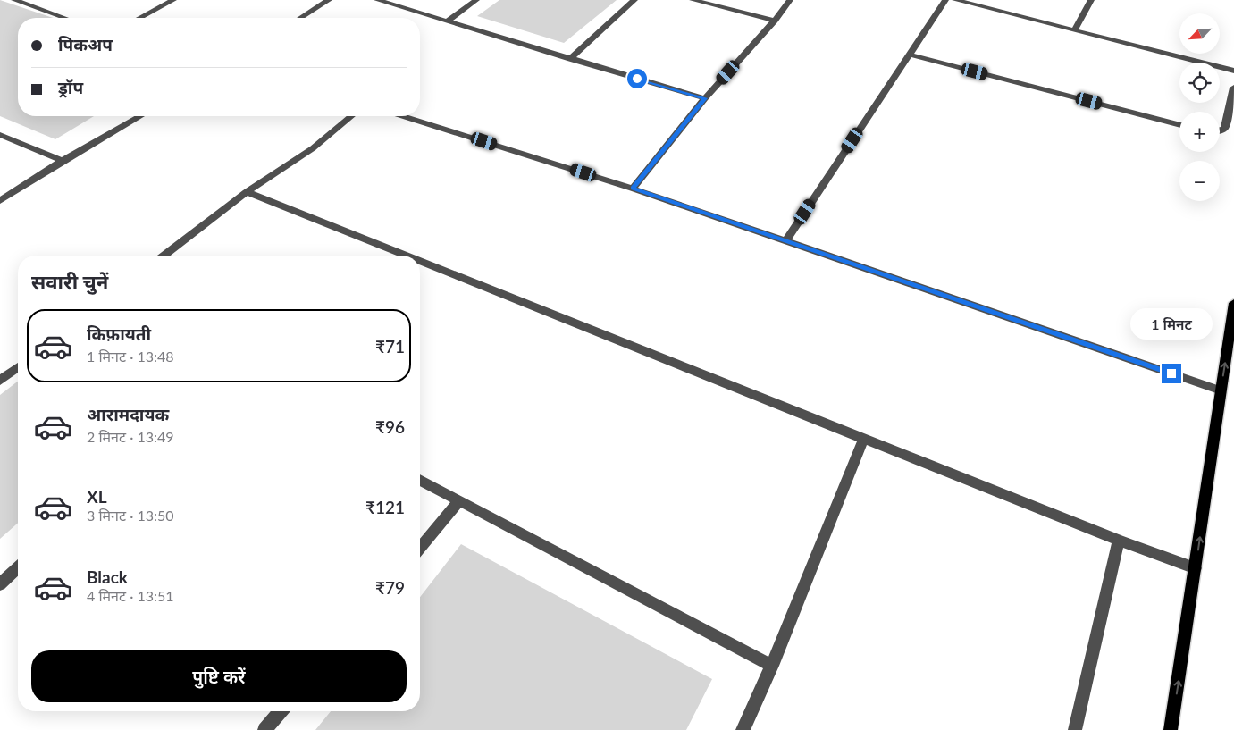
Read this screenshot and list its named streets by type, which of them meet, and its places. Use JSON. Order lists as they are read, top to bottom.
{
  "north": "bottom left",
  "page": {
    "map_buttons": ["+", "−"],
    "banner": ["पिकअप", "ड्रॉप"],
    "heading": "सवारी चुनें",
    "bubble": "1 मिनट",
    "list": [
      {
        "name": "किफ़ायती",
        "note": "1 मिनट · 13:48",
        "value": "₹71"
      },
      {
        "name": "आरामदायक",
        "note": "2 मिनट · 13:49",
        "value": "₹96"
      },
      {
        "name": "XL",
        "note": "3 मिनट · 13:50",
        "value": "₹121"
      },
      {
        "name": "Black",
        "note": "4 मिनट · 13:51",
        "value": "₹79"
      }
    ],
    "buttons": "पुष्टि करें"
  }
}
